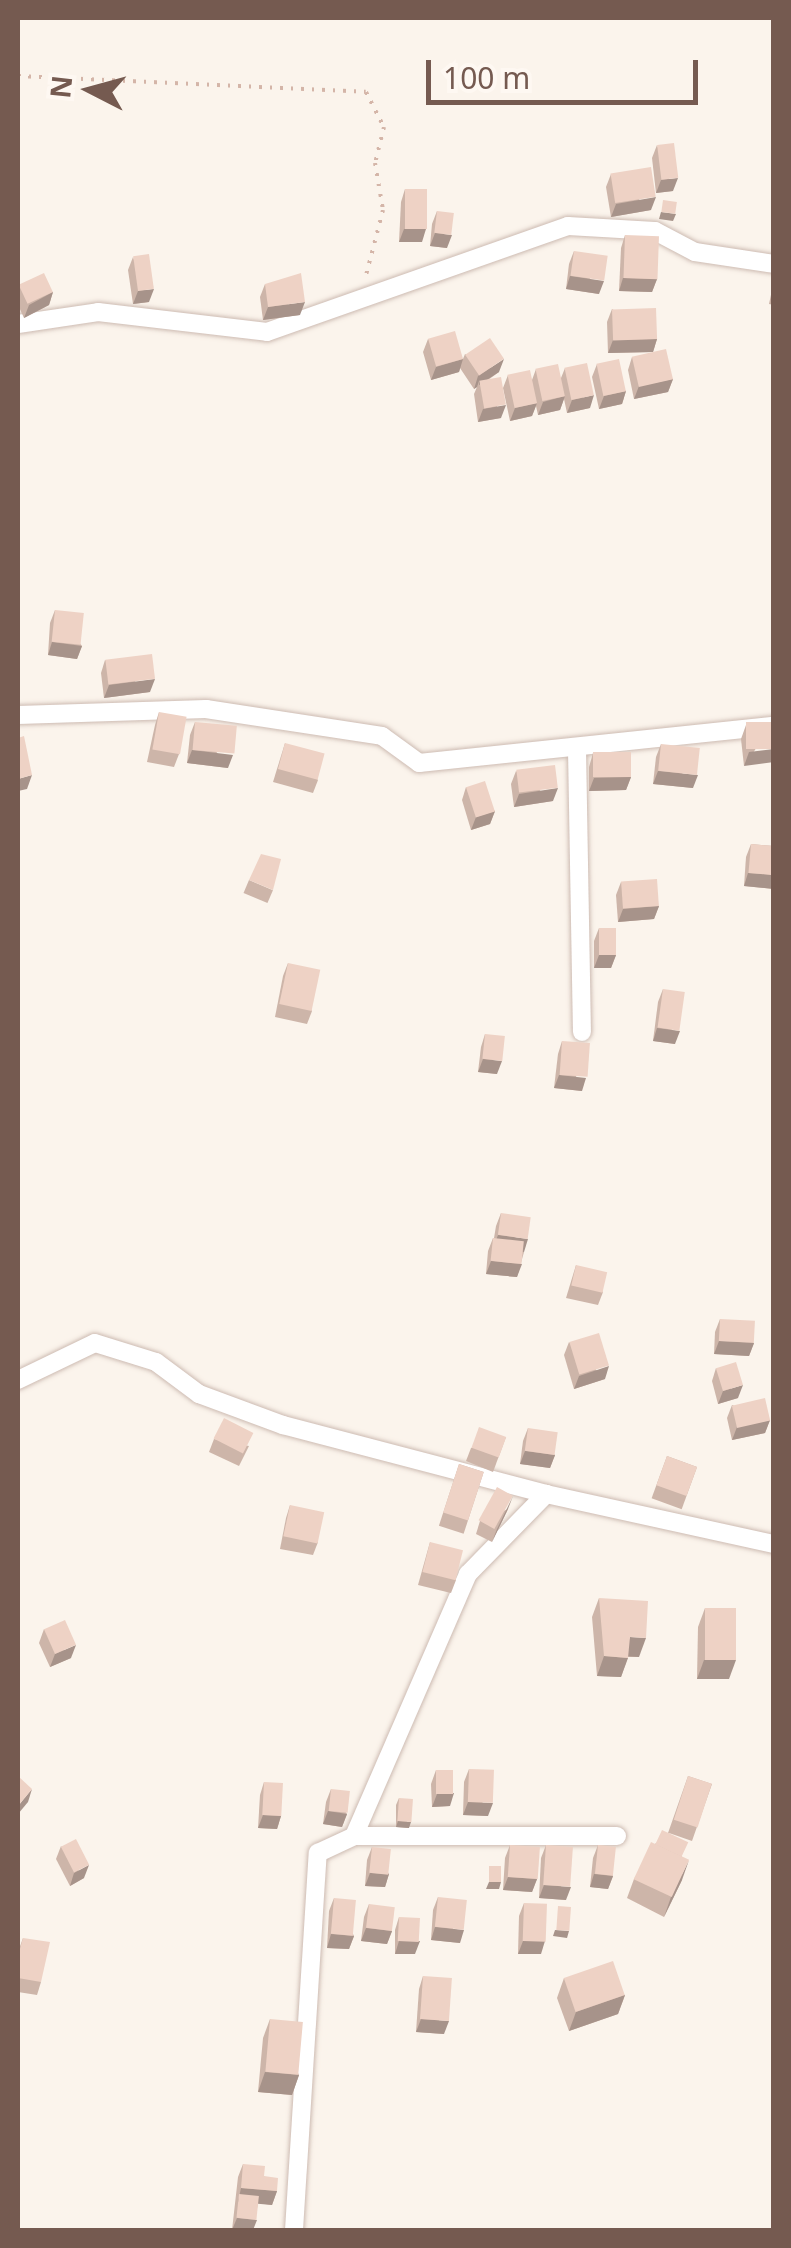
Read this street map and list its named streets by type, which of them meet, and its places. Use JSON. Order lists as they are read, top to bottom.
{
  "scale_bar": "100 m",
  "north": "left"
}
